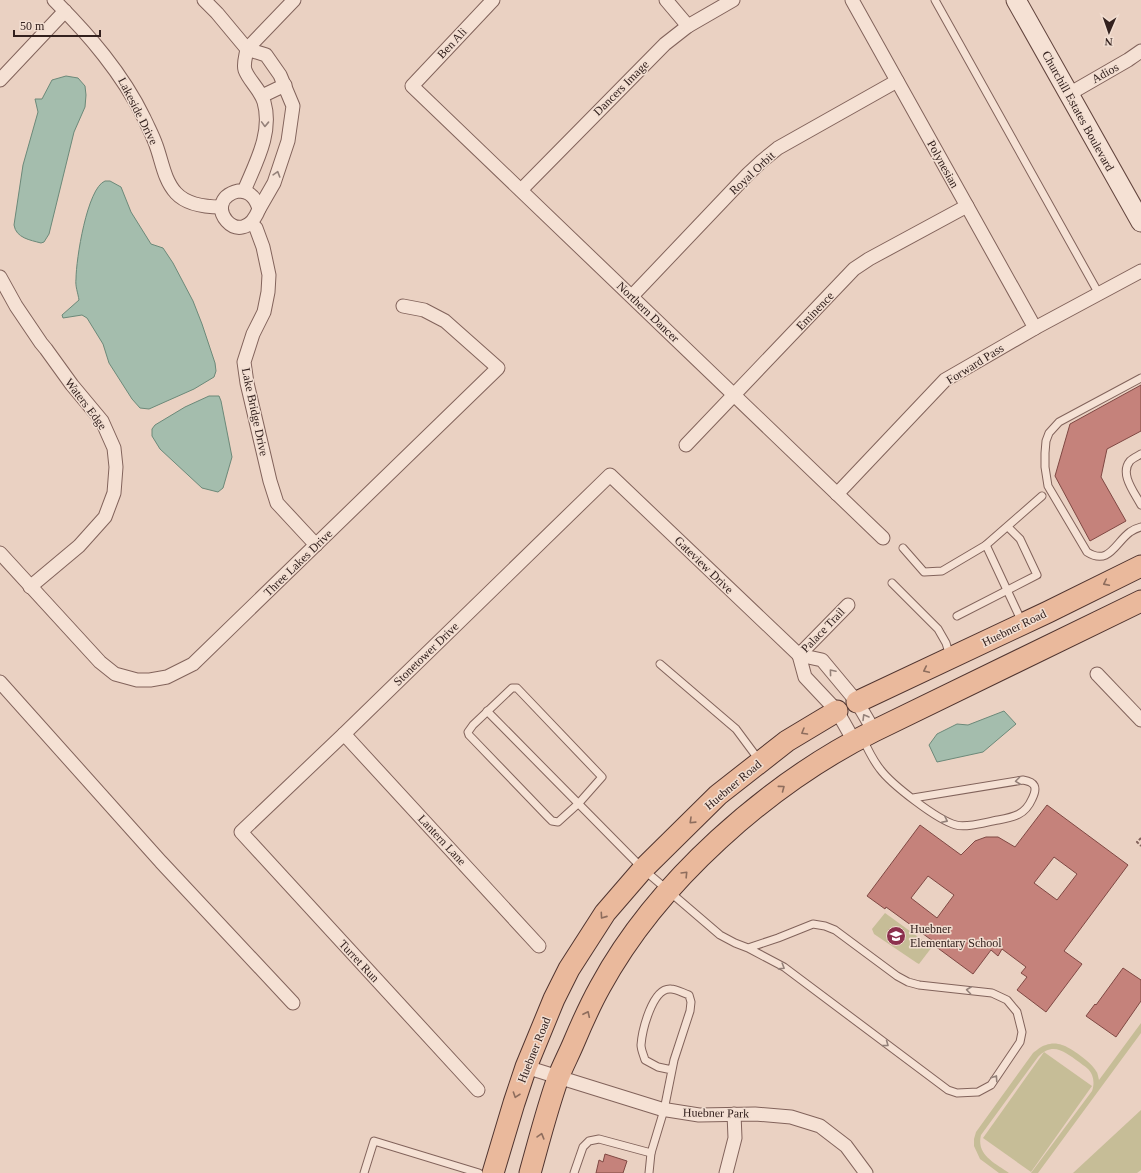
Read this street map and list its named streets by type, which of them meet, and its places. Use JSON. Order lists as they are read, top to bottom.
{
  "streets": {
    "main road": ["Huebner Road"],
    "street": [
      "Ben Ali",
      "Adios",
      "Dancers Image",
      "Lakeside Drive",
      "Churchill Estates Boulevard",
      "Polynesian",
      "Royal Orbit",
      "Eminence",
      "Northern Dancer",
      "Forward Pass",
      "Waters Edge",
      "Lake Bridge Drive",
      "Three Lakes Drive",
      "Gateview Drive",
      "Palace Trail",
      "Stonetower Drive",
      "Lantern Lane",
      "Turret Run",
      "Huebner Park"
    ]
  },
  "crossings": [
    ["Ben Ali", "Northern Dancer"],
    ["Adios", "Churchill Estates Boulevard"],
    ["Dancers Image", "Northern Dancer"],
    ["Lakeside Drive", "Lake Bridge Drive"],
    ["Polynesian", "Royal Orbit"],
    ["Polynesian", "Eminence"],
    ["Polynesian", "Forward Pass"],
    ["Royal Orbit", "Northern Dancer"],
    ["Eminence", "Northern Dancer"],
    ["Northern Dancer", "Forward Pass"],
    ["Waters Edge", "Three Lakes Drive"],
    ["Lake Bridge Drive", "Three Lakes Drive"],
    ["Gateview Drive", "Palace Trail"],
    ["Gateview Drive", "Stonetower Drive"],
    ["Huebner Road", "Huebner Park"],
    ["Stonetower Drive", "Lantern Lane"],
    ["Stonetower Drive", "Turret Run"]
  ],
  "places": {
    "school or university": ["Huebner Elementary School"]
  },
  "scale_bar": "50 m",
  "north": "bottom"
}
